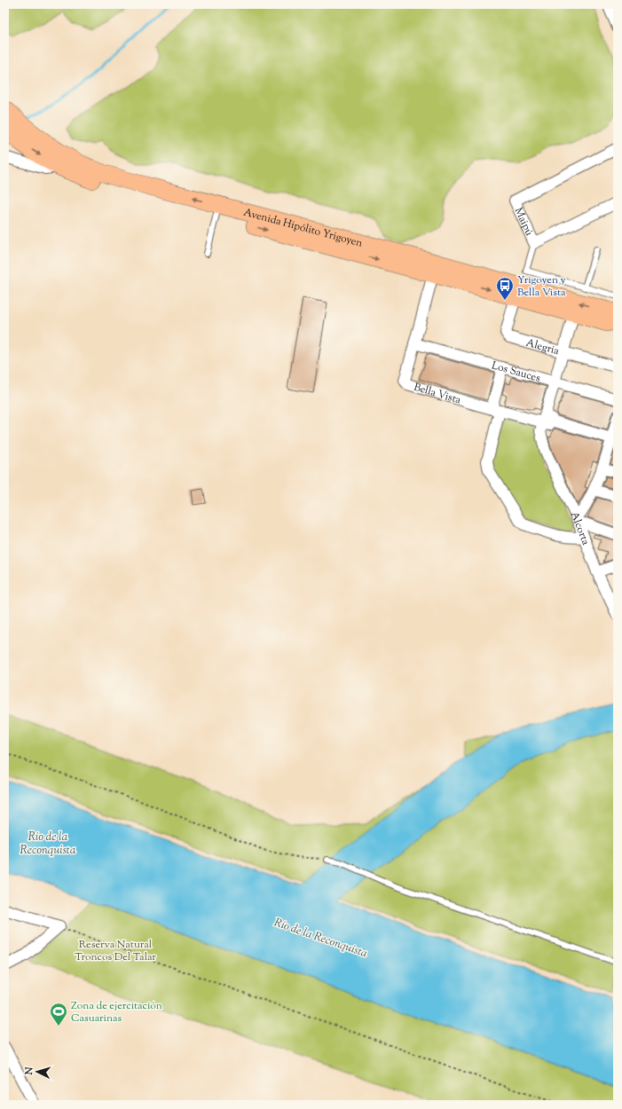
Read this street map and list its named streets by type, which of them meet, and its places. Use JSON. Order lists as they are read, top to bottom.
{
  "streets": {
    "main road": ["Avenida Hipólito Yrigoyen"],
    "street": [
      "Maipú",
      "Alegria",
      "Los Sauces",
      "Bella Vista",
      "Alcorta"
    ]
  },
  "crossings": [
    ["Avenida Hipólito Yrigoyen", "Alegria"],
    ["Avenida Hipólito Yrigoyen", "Bella Vista"],
    ["Avenida Hipólito Yrigoyen", "Alcorta"],
    ["Alegria", "Alcorta"],
    ["Los Sauces", "Bella Vista"],
    ["Los Sauces", "Alcorta"],
    ["Bella Vista", "Alcorta"]
  ],
  "water": ["Río de la Reconquista"],
  "parks": ["Reserva Natural Troncos Del Talar"],
  "places": {
    "bus stop": ["Yrigoyen y Bella Vista"],
    "sports": ["Zona de ejercitación Casuarinas"]
  },
  "north": "left"
}
